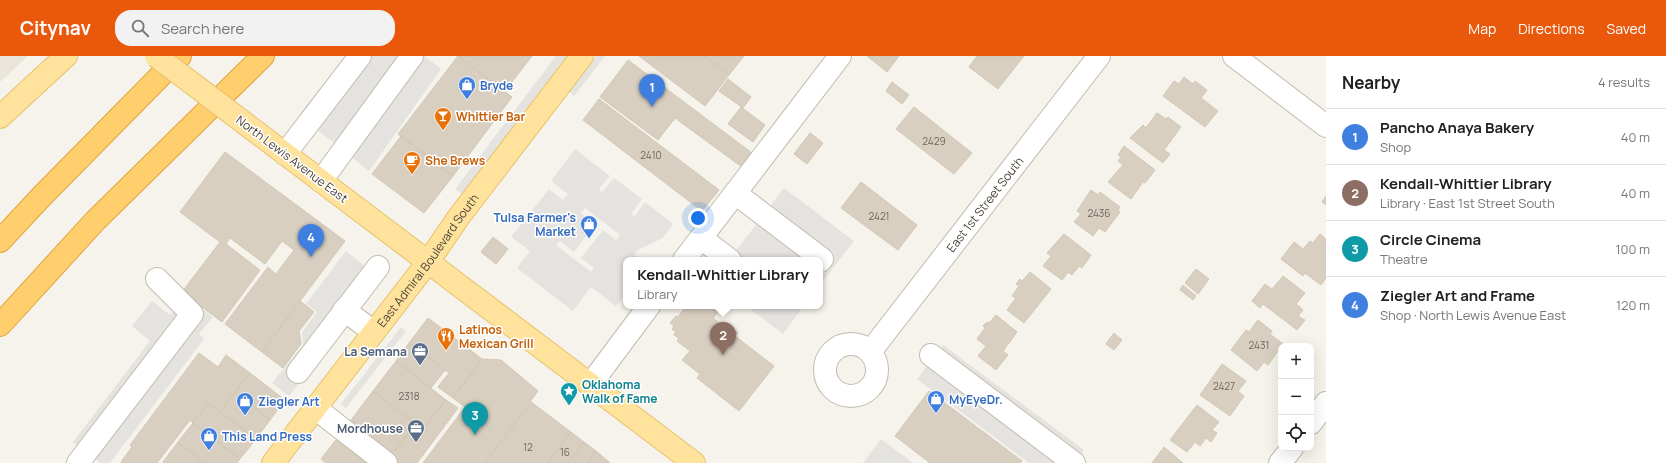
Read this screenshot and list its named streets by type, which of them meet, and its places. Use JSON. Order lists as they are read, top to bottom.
{
  "streets": {
    "main road": ["North Lewis Avenue East", "East Admiral Boulevard South"],
    "street": ["East 1st Street South"]
  },
  "crossings": [
    ["North Lewis Avenue East", "East Admiral Boulevard South"]
  ],
  "places": {
    "shop": [
      "Bryde",
      "Tulsa Farmer's Market",
      "MyEyeDr.",
      "Ziegler Art",
      "This Land Press"
    ],
    "bar": ["Whittier Bar"],
    "cafe": ["She Brews"],
    "restaurant": ["Latinos Mexican Grill"],
    "office": ["La Semana", "Mordhouse"],
    "place": ["Oklahoma Walk of Fame"]
  },
  "house_numbers": [
    "2429",
    "2410",
    "2436",
    "2421",
    "2431",
    "2427",
    "2318",
    "12",
    "16"
  ],
  "page": {
    "header": "Citynav",
    "search": "Search here",
    "nav": ["Map", "Directions", "Saved"],
    "heading": ["Nearby", "4 results"],
    "pins": [
      "1",
      "4",
      "2",
      "3"
    ],
    "list": [
      {
        "mark": "1",
        "name": "Pancho Anaya Bakery",
        "note": "Shop",
        "value": "40 m"
      },
      {
        "mark": "2",
        "name": "Kendall-Whittier Library",
        "note": "Library · East 1st Street South",
        "value": "40 m"
      },
      {
        "mark": "3",
        "name": "Circle Cinema",
        "note": "Theatre",
        "value": "100 m"
      },
      {
        "mark": "4",
        "name": "Ziegler Art and Frame",
        "note": "Shop · North Lewis Avenue East",
        "value": "120 m"
      }
    ],
    "popup": ["Kendall-Whittier Library", "Library"],
    "map_buttons": ["+", "−"]
  }
}
